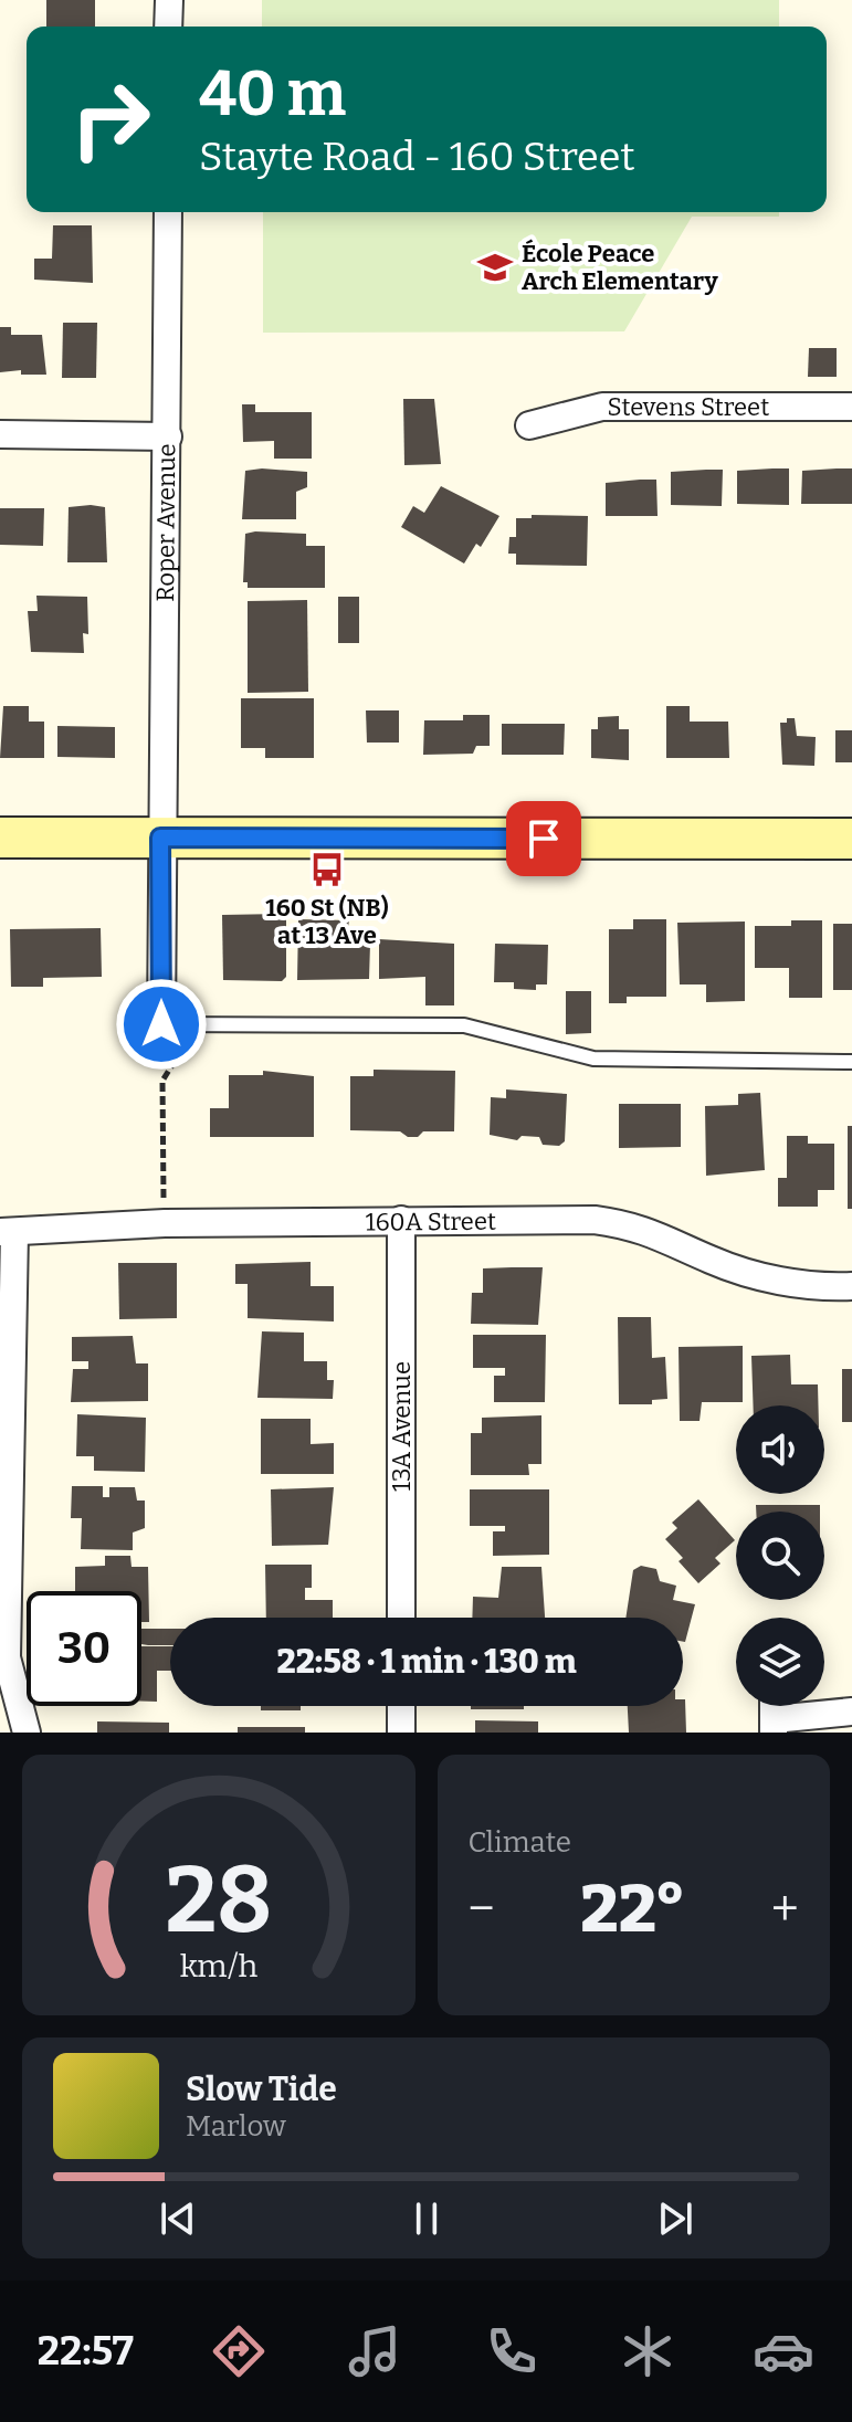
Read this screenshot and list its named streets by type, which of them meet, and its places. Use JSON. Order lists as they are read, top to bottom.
{
  "streets": {
    "street": [
      "Stevens Street",
      "Roper Avenue",
      "160A Street",
      "13A Avenue"
    ]
  },
  "crossings": [
    ["160A Street", "13A Avenue"]
  ],
  "places": {
    "school or university": ["École Peace Arch Elementary"],
    "bus stop": ["160 St (NB) at 13 Ave"]
  },
  "page": {
    "turn": ["40 m", "Stayte Road - 160 Street"],
    "limit": "30",
    "trip": "22:58 · 1 min · 130 m",
    "tile": "Climate",
    "heat": ["−", "22°", "+"],
    "song": ["Slow Tide", "Marlow"],
    "tabs": "22:57",
    "gauge": ["28", "km/h"]
  }
}
